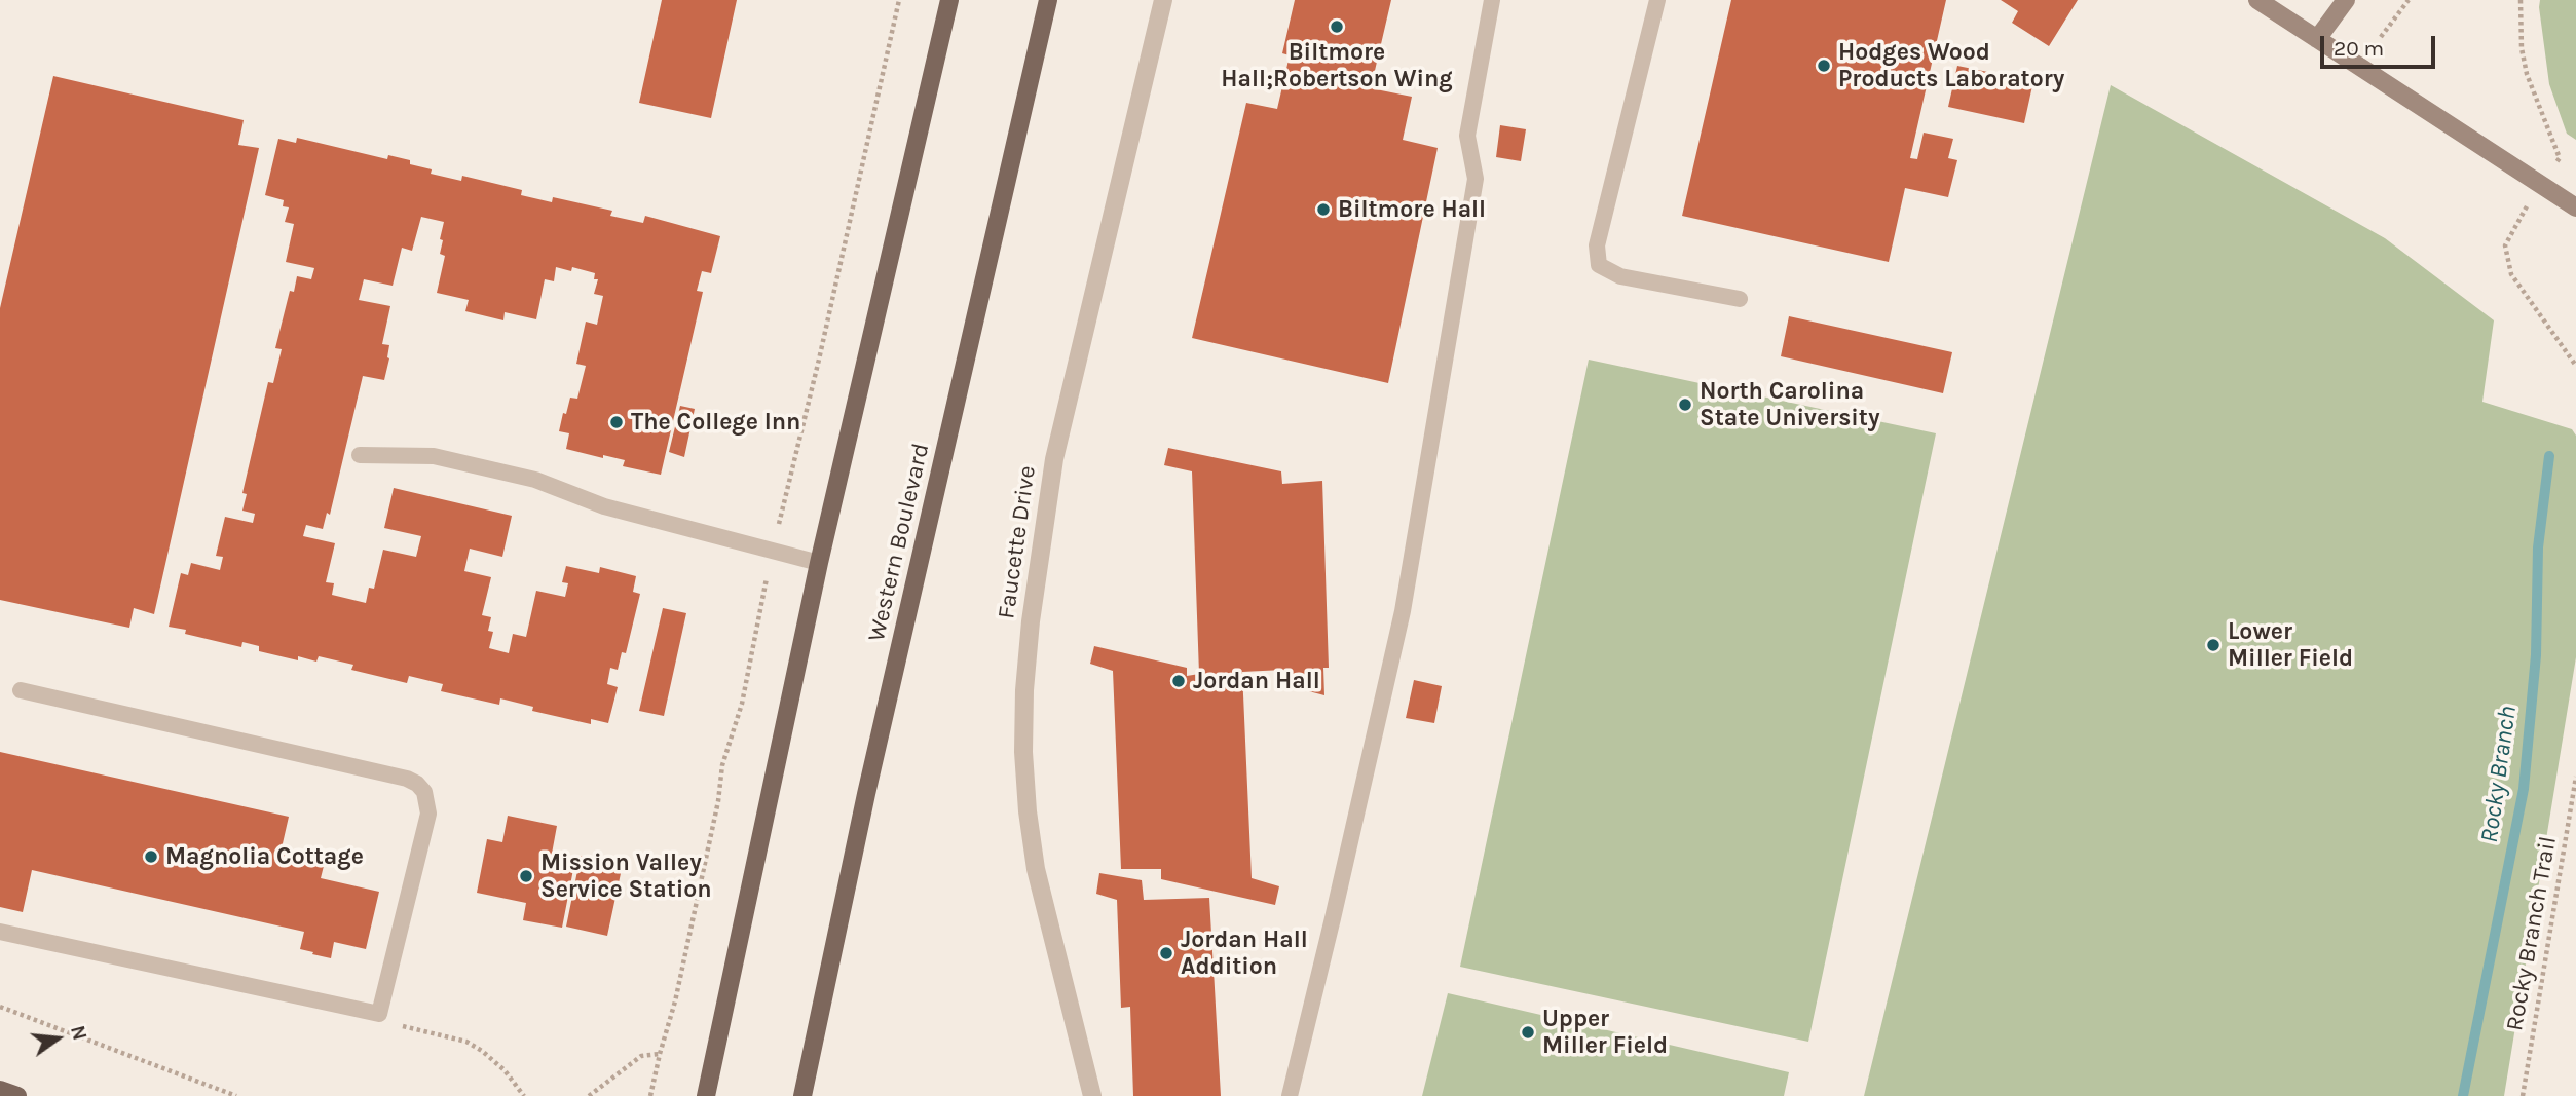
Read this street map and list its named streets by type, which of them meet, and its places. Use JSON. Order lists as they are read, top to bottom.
{
  "streets": {
    "main road": ["Western Boulevard"],
    "street": ["Faucette Drive"],
    "path": ["Rocky Branch Trail"]
  },
  "water": ["Rocky Branch"],
  "places": [
    "Biltmore Hall;Robertson Wing",
    "Hodges Wood Products Laboratory",
    "Biltmore Hall",
    "North Carolina State University",
    "The College Inn",
    "Lower Miller Field",
    "Jordan Hall",
    "Magnolia Cottage",
    "Mission Valley Service Station",
    "Jordan Hall Addition",
    "Upper Miller Field"
  ],
  "scale_bar": "20 m",
  "north": "right"
}
